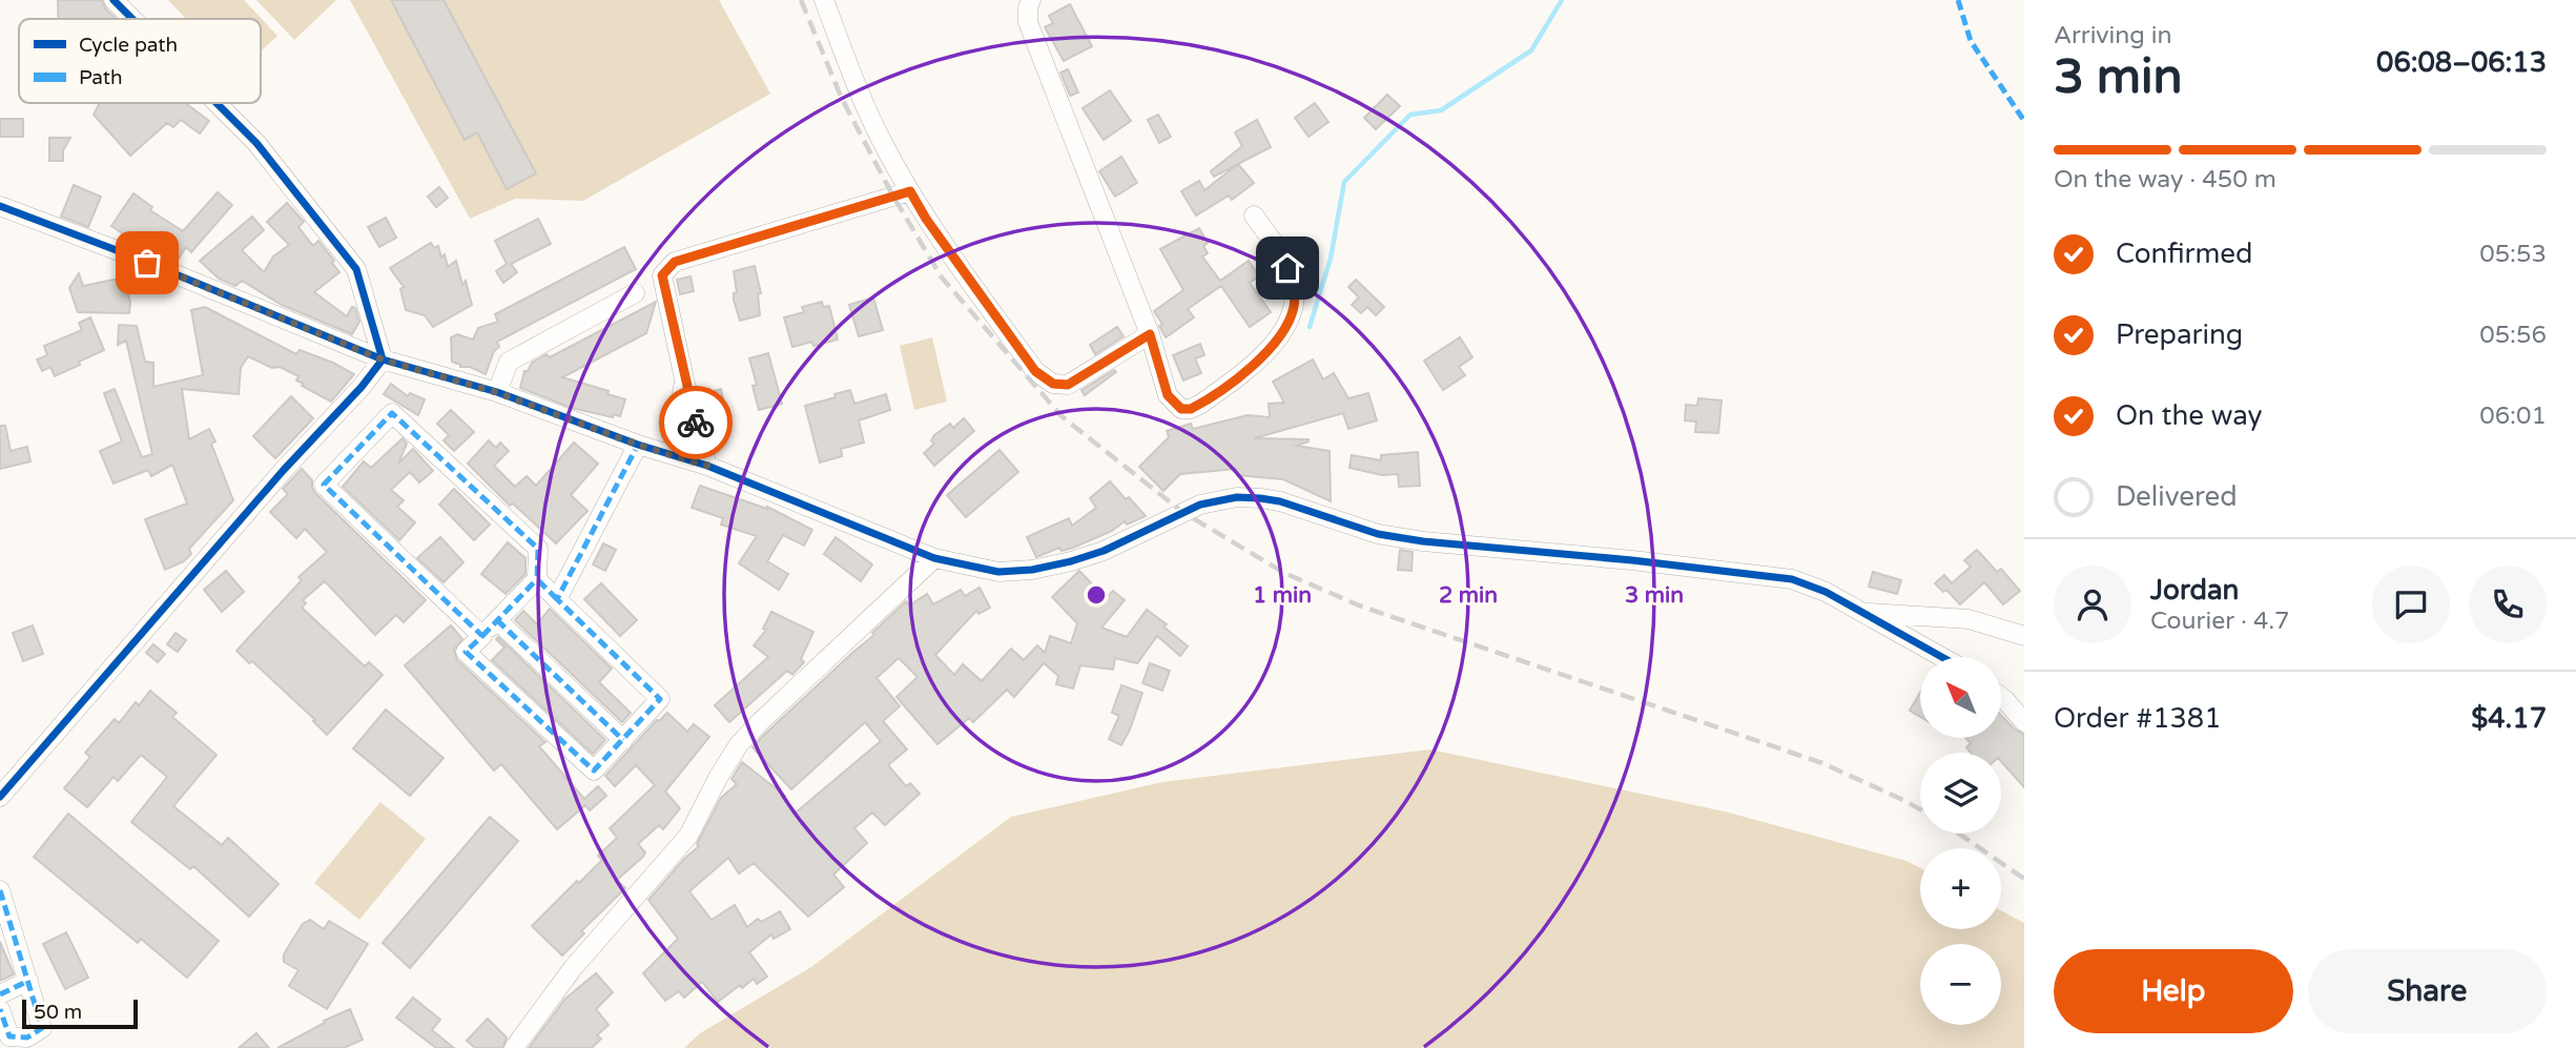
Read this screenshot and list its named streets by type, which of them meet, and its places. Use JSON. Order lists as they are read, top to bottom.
{
  "legend": ["Cycle path", "Path"],
  "scale_bar": "50 m",
  "north": "top left",
  "page": {
    "heading": ["3 min", "Arriving in", "06:08–06:13"],
    "panel": [
      "Jordan",
      "Courier · 4.7",
      "Order #1381",
      "$4.17"
    ],
    "bar": "On the way · 450 m",
    "list": [
      ["Confirmed", "05:53"],
      ["Preparing", "05:56"],
      ["On the way", "06:01"],
      "Delivered"
    ],
    "map_buttons": ["+", "−"],
    "buttons": ["Help", "Share"],
    "scale": "50 m"
  },
  "rings": ["1 min", "2 min", "3 min"]
}
